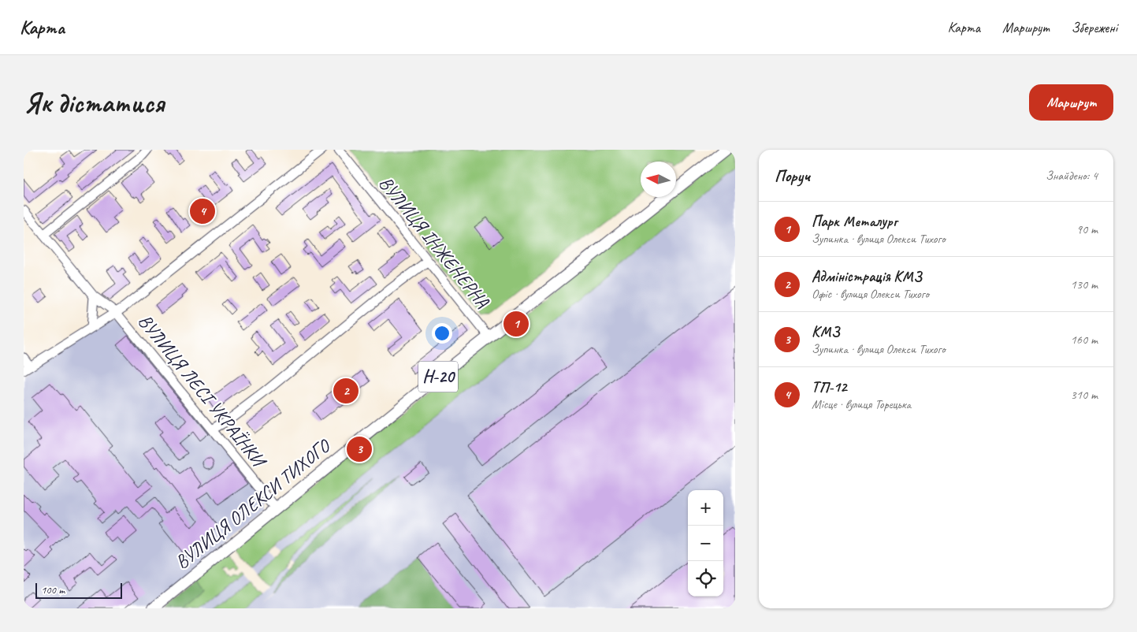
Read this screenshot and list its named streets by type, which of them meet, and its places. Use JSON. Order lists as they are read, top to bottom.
{
  "streets": {
    "main road": ["Н-20", "ВУЛИЦЯ ОЛЕКСИ ТИХОГО"],
    "street": ["ВУЛИЦЯ ІНЖЕНЕРНА", "ВУЛИЦЯ ЛЕСІ УКРАЇНКИ"]
  },
  "crossings": [
    ["ВУЛИЦЯ ІНЖЕНЕРНА", "ВУЛИЦЯ ОЛЕКСИ ТИХОГО"],
    ["ВУЛИЦЯ ЛЕСІ УКРАЇНКИ", "ВУЛИЦЯ ОЛЕКСИ ТИХОГО"]
  ],
  "scale_bar": "100 m",
  "north": "left",
  "page": {
    "header": "Карта",
    "nav": ["Карта", "Маршрут", "Збережені"],
    "buttons": "Маршрут",
    "title": "Як дістатися",
    "heading": ["Поруч", "Знайдено: 4"],
    "pins": [
      "4",
      "1",
      "2",
      "3"
    ],
    "list": [
      {
        "mark": "1",
        "name": "Парк Металург",
        "note": "Зупинка · вулиця Олекси Тихого",
        "value": "90 m"
      },
      {
        "mark": "2",
        "name": "Адміністрація КМЗ",
        "note": "Офіс · вулиця Олекси Тихого",
        "value": "130 m"
      },
      {
        "mark": "3",
        "name": "КМЗ",
        "note": "Зупинка · вулиця Олекси Тихого",
        "value": "160 m"
      },
      {
        "mark": "4",
        "name": "ТП-12",
        "note": "Місце · вулиця Торецька",
        "value": "310 m"
      }
    ],
    "map_buttons": ["+", "−"],
    "scale": "100 m"
  }
}
